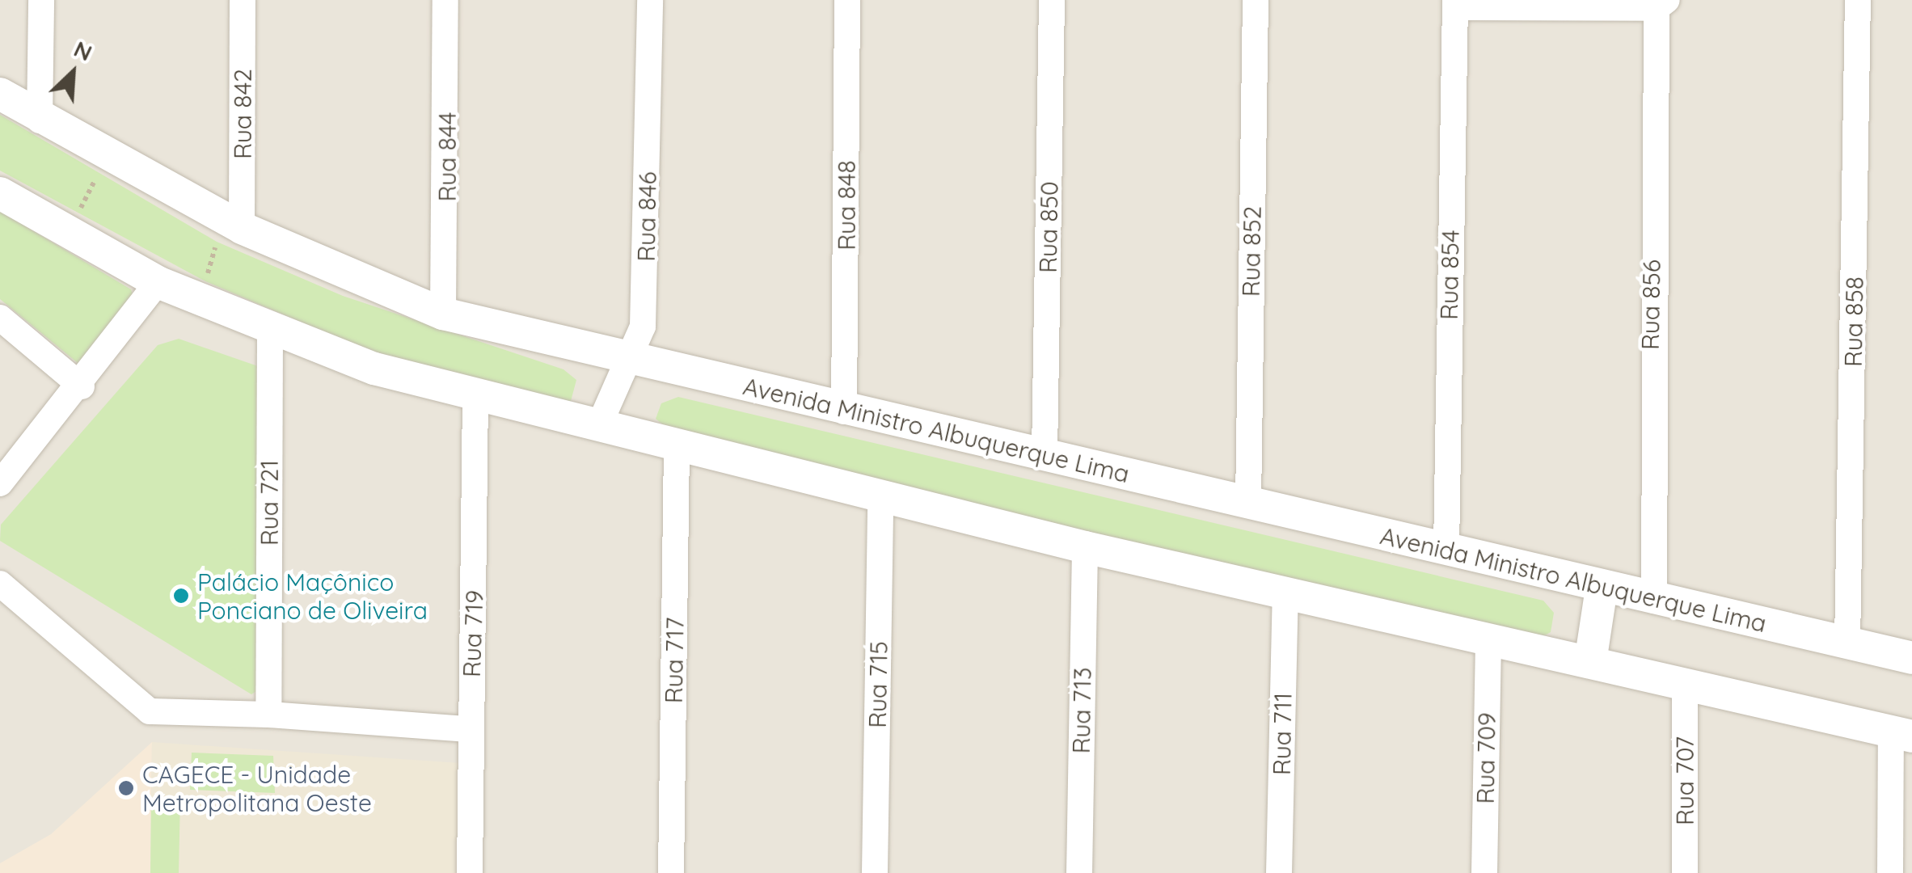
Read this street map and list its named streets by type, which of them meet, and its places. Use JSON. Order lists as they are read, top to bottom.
{
  "streets": {
    "street": [
      "Rua 842",
      "Rua 844",
      "Rua 848",
      "Rua 846",
      "Rua 850",
      "Rua 852",
      "Rua 854",
      "Rua 856",
      "Rua 858",
      "Avenida Ministro Albuquerque Lima",
      "Rua 721",
      "Rua 719",
      "Rua 717",
      "Rua 715",
      "Rua 713",
      "Rua 711",
      "Rua 709",
      "Rua 707"
    ]
  },
  "crossings": [
    ["Rua 842", "Avenida Ministro Albuquerque Lima"],
    ["Rua 844", "Avenida Ministro Albuquerque Lima"],
    ["Rua 848", "Avenida Ministro Albuquerque Lima"],
    ["Rua 846", "Avenida Ministro Albuquerque Lima"],
    ["Rua 850", "Avenida Ministro Albuquerque Lima"],
    ["Rua 852", "Avenida Ministro Albuquerque Lima"],
    ["Rua 854", "Avenida Ministro Albuquerque Lima"],
    ["Rua 856", "Avenida Ministro Albuquerque Lima"],
    ["Rua 858", "Avenida Ministro Albuquerque Lima"]
  ],
  "places": ["Palácio Maçônico Ponciano de Oliveira", "CAGECE - Unidade Metropolitana Oeste"],
  "north": "top right"
}
